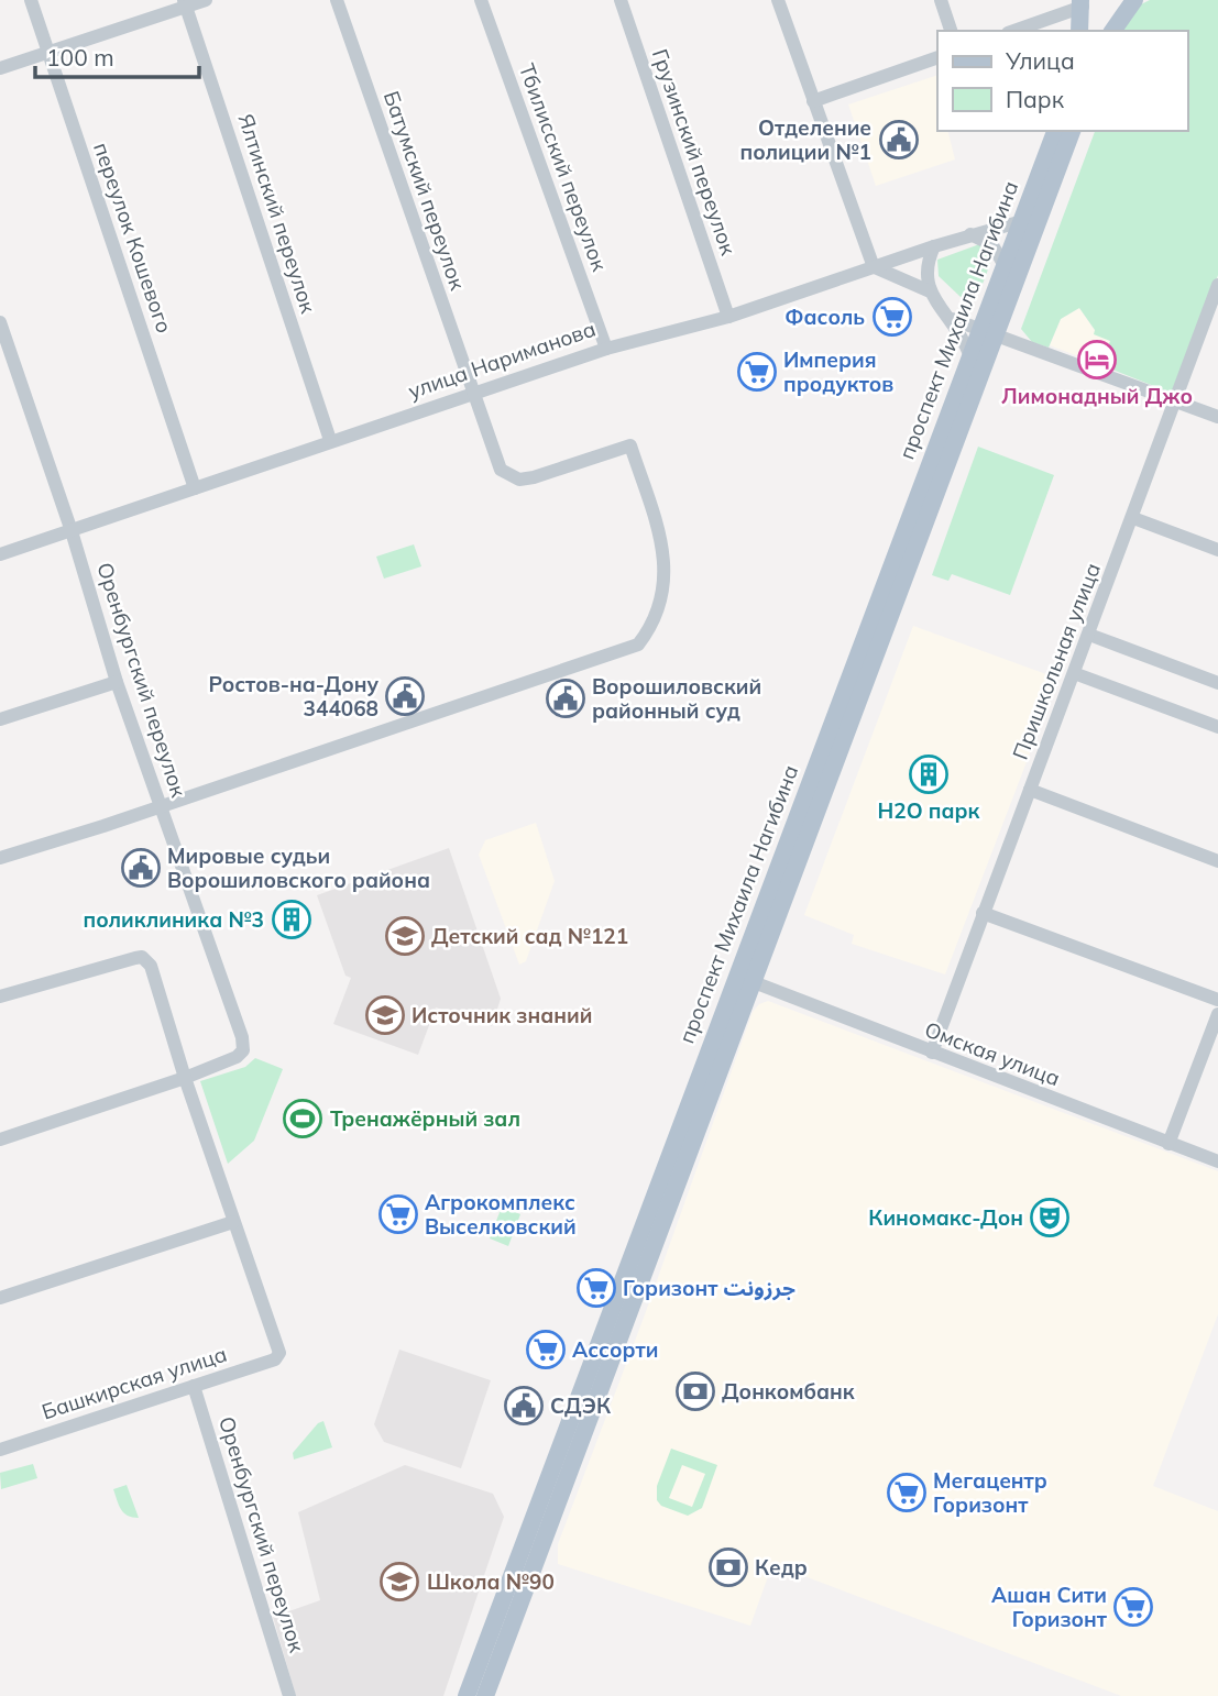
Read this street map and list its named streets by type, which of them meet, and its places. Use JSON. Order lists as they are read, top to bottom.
{
  "streets": {
    "main road": ["проспект Михаила Нагибина"],
    "street": [
      "Грузинский переулок",
      "Тбилисский переулок",
      "Батумский переулок",
      "Ялтинский переулок",
      "переулок Кошевого",
      "улица Нариманова",
      "Пришкольная улица",
      "Оренбургский переулок",
      "Омская улица",
      "Башкирская улица"
    ]
  },
  "crossings": [
    ["Грузинский переулок", "улица Нариманова"],
    ["Тбилисский переулок", "улица Нариманова"],
    ["Батумский переулок", "улица Нариманова"],
    ["Батумский переулок", "Оренбургский переулок"],
    ["Ялтинский переулок", "улица Нариманова"],
    ["переулок Кошевого", "улица Нариманова"],
    ["проспект Михаила Нагибина", "улица Нариманова"],
    ["проспект Михаила Нагибина", "Омская улица"],
    ["улица Нариманова", "Оренбургский переулок"],
    ["Пришкольная улица", "Омская улица"],
    ["Оренбургский переулок", "Башкирская улица"]
  ],
  "places": {
    "public building": [
      "Отделение полиции №1",
      "Ростов-на-Дону 344068",
      "Ворошиловский районный суд",
      "Мировые судьи Ворошиловского района",
      "СДЭК"
    ],
    "supermarket": [
      "Фасоль",
      "Империя продуктов",
      "Агрокомплекс Выселковский",
      "Горизонт جرزونت",
      "Ассорти",
      "Мегацентр Горизонт",
      "Ашан Сити Горизонт"
    ],
    "hotel": ["Лимонадный Джо"],
    "building": ["H2O парк", "поликлиника №3"],
    "school or university": ["Детский сад №121", "Источник знаний", "Школа №90"],
    "sports": ["Тренажёрный зал"],
    "theatre": ["Киномакс-Дон"],
    "bank": ["Донкомбанк", "Кедр"]
  },
  "legend": ["Улица", "Парк"],
  "scale_bar": "100 m"
}
